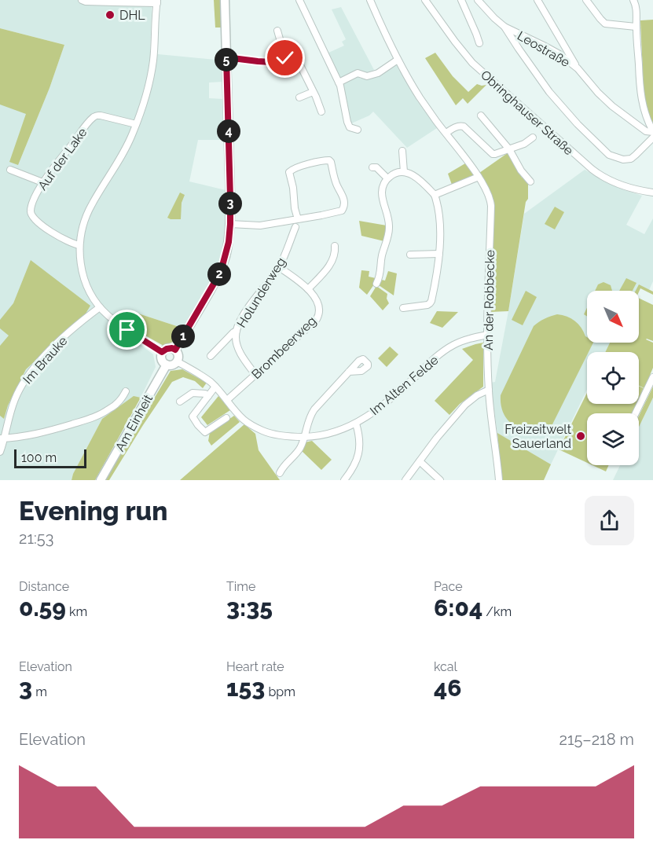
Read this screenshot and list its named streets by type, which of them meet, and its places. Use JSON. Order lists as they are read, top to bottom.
{
  "streets": {
    "main road": ["Am Einheit"],
    "street": [
      "Leostraße",
      "Obringhauser Straße",
      "Auf der Lake",
      "Holunderweg",
      "An der Robbecke",
      "Brombeerweg",
      "Im Brauke",
      "Im Alten Felde"
    ]
  },
  "crossings": [
    ["Holunderweg", "Brombeerweg"],
    ["An der Robbecke", "Im Alten Felde"],
    ["Brombeerweg", "Im Alten Felde"],
    ["Im Alten Felde", "Am Einheit"]
  ],
  "places": ["DHL", "Freizeitwelt Sauerland"],
  "scale_bar": "100 m",
  "north": "bottom right",
  "page": {
    "pins": [
      "5",
      "4",
      "3",
      "2",
      "1"
    ],
    "scale": "100 m",
    "heading": ["Evening run", "21:53"],
    "stats": [
      ["Distance", "0.59 km"],
      ["Time", "3:35"],
      ["Pace", "6:04 /km"],
      ["Elevation", "3 m"],
      ["Heart rate", "153 bpm"],
      ["kcal", "46"]
    ],
    "chart": ["Elevation", "215–218 m"]
  }
}
